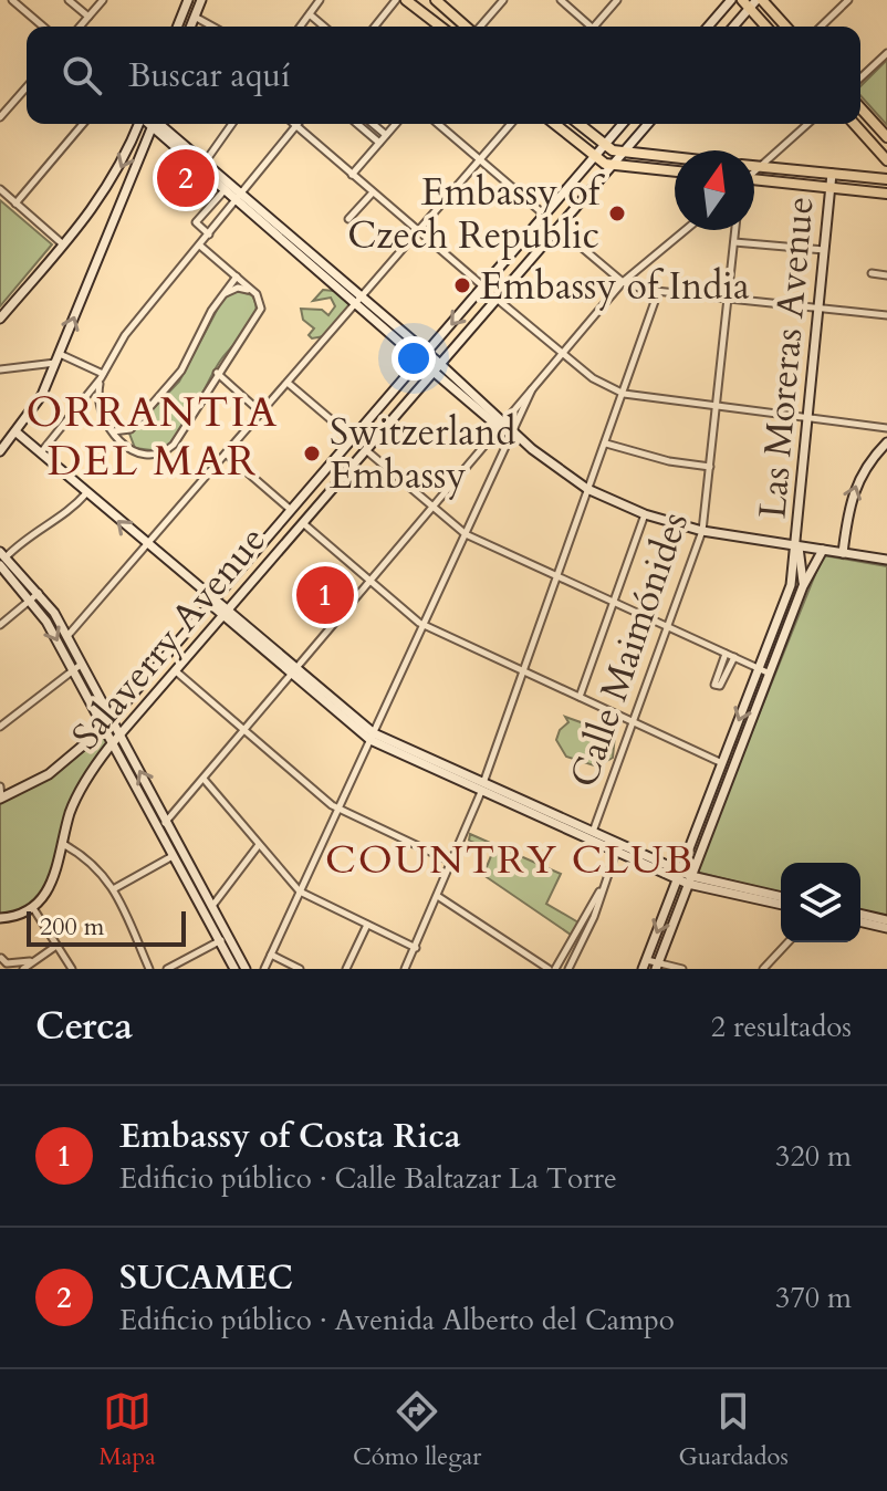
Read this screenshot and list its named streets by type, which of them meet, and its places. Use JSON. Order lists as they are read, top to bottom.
{
  "streets": {
    "main road": ["Las Moreras Avenue", "Salaverry Avenue"],
    "street": ["Calle Maimónides"]
  },
  "districts": ["ORRANTIA DEL MAR", "COUNTRY CLUB"],
  "places": ["Embassy of Czech Republic", "Embassy of India", "Switzerland Embassy"],
  "scale_bar": "200 m",
  "north": "top",
  "page": {
    "search": "Buscar aquí",
    "pins": ["2", "1"],
    "scale": "200 m",
    "heading": ["Cerca", "2 resultados"],
    "list": [
      {
        "mark": "1",
        "name": "Embassy of Costa Rica",
        "note": "Edificio público · Calle Baltazar La Torre",
        "value": "320 m"
      },
      {
        "mark": "2",
        "name": "SUCAMEC",
        "note": "Edificio público · Avenida Alberto del Campo",
        "value": "370 m"
      }
    ],
    "nav": ["Mapa", "Cómo llegar", "Guardados"]
  }
}
